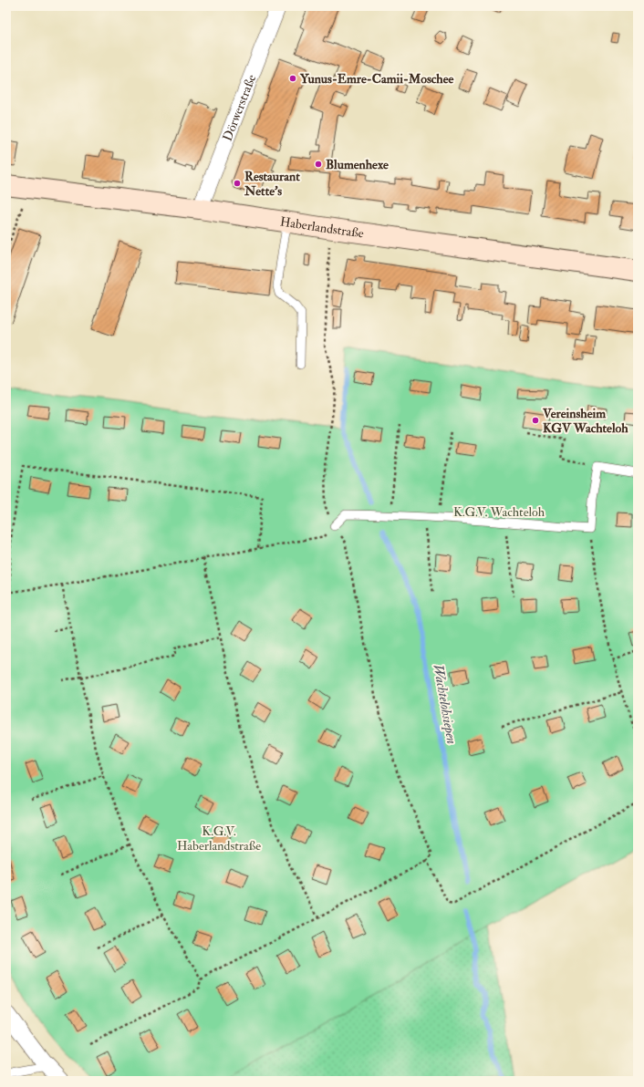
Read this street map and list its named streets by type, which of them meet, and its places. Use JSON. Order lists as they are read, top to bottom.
{
  "streets": {
    "street": ["Dörwerstraße", "Haberlandstraße"]
  },
  "crossings": [
    ["Dörwerstraße", "Haberlandstraße"]
  ],
  "water": ["Wachtelohsiepen"],
  "parks": ["K.G.V. Wachteloh", "K.G.V. Haberlandstraße"],
  "places": [
    "Yunus-Emre-Camii-Moschee",
    "Blumenhexe",
    "Restaurant Nette's",
    "Vereinsheim KGV Wachteloh"
  ]
}
